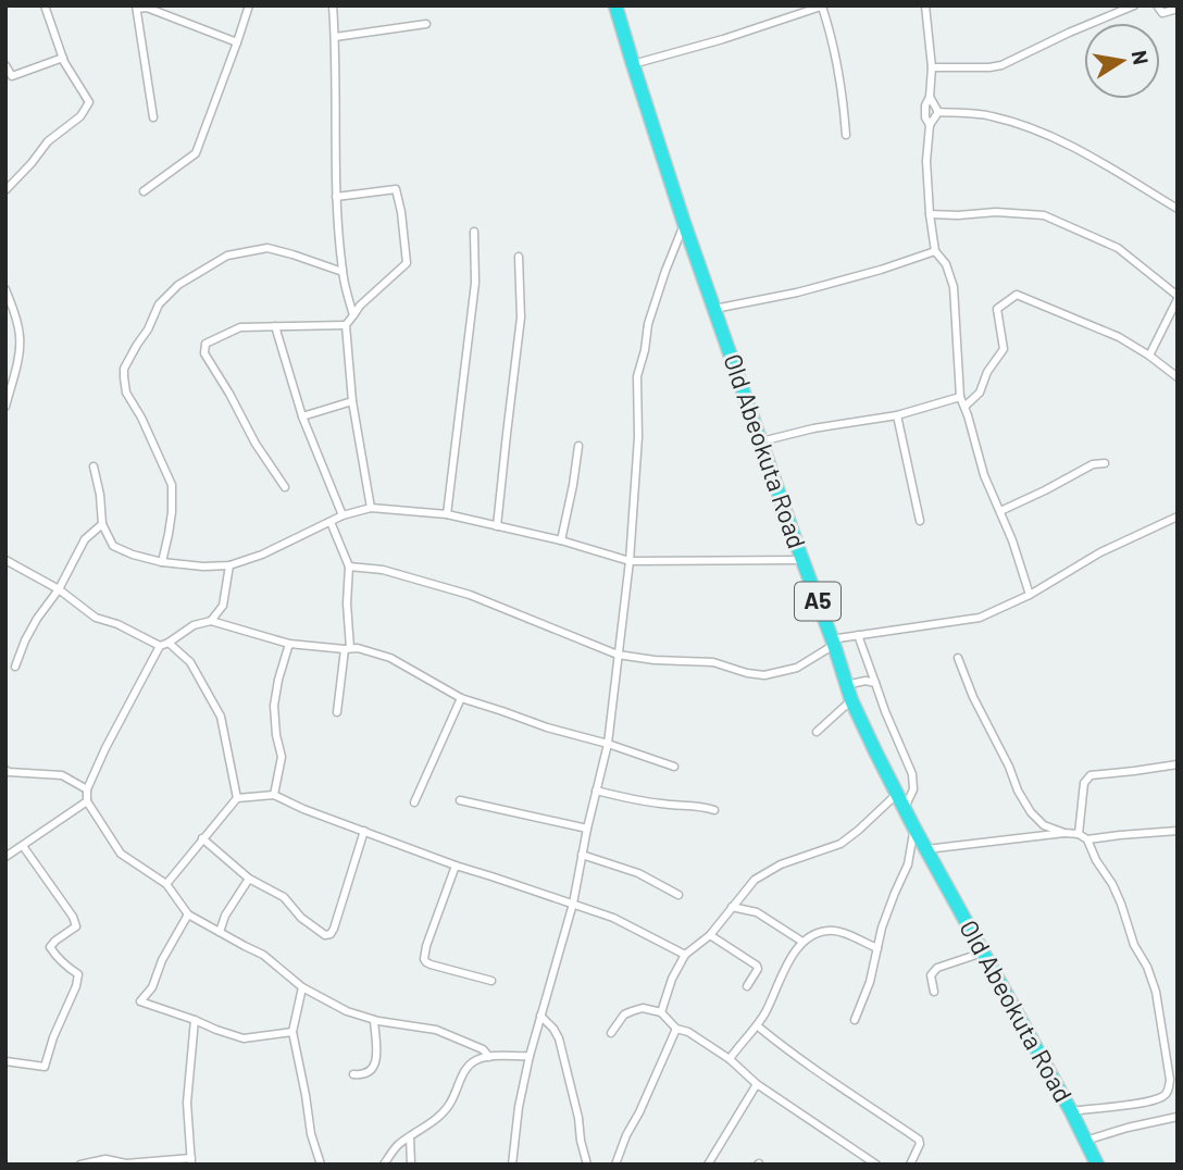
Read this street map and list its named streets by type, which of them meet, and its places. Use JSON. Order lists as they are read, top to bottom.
{
  "streets": {
    "highway": ["Old Abeokuta Road", "A5"]
  },
  "north": "right"
}
